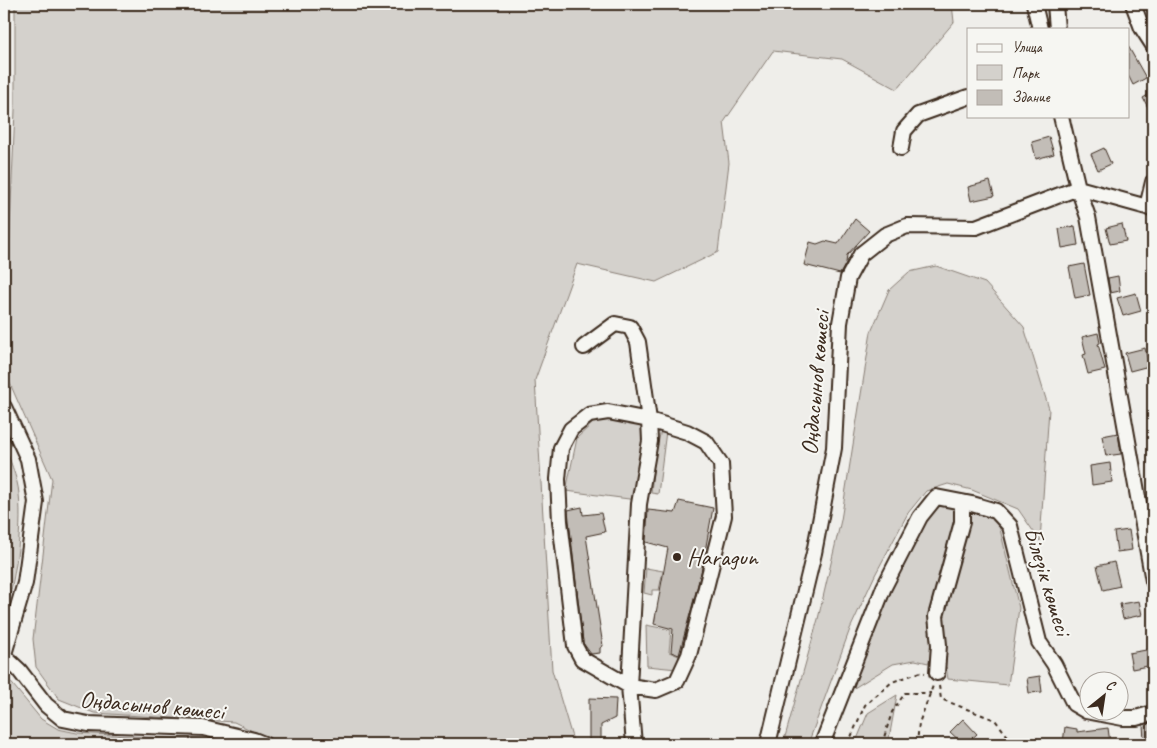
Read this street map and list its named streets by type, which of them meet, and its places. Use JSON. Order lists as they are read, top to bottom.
{
  "streets": {
    "street": ["Оңдасынов көшесі", "Білезік көшесі"]
  },
  "places": ["Haragun"],
  "legend": ["Улица", "Парк", "Здание"],
  "north": "top right"
}
